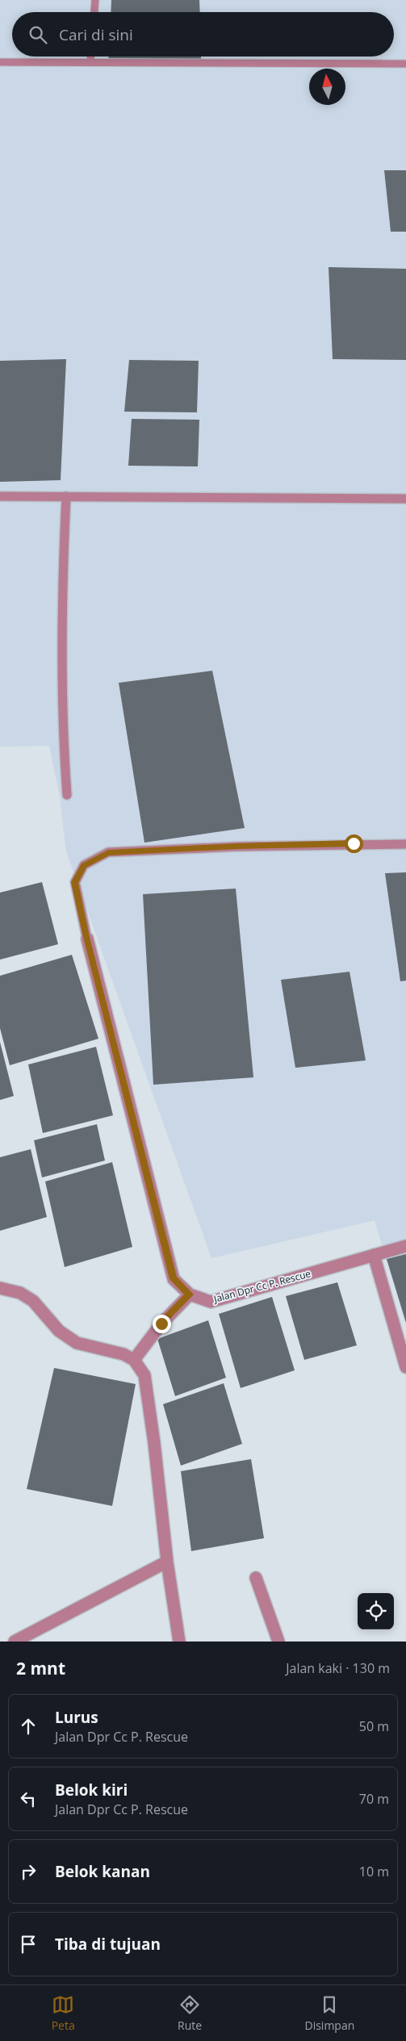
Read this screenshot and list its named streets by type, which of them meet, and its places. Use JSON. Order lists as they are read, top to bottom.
{
  "streets": {
    "street": ["Jalan Dpr Cc P. Rescue"]
  },
  "north": "top",
  "page": {
    "search": "Cari di sini",
    "heading": ["2 mnt", "Jalan kaki · 130 m"],
    "list": [
      ["Lurus", "Jalan Dpr Cc P. Rescue", "50 m"],
      ["Belok kiri", "Jalan Dpr Cc P. Rescue", "70 m"],
      ["Belok kanan", "10 m"],
      "Tiba di tujuan"
    ],
    "nav": ["Peta", "Rute", "Disimpan"]
  }
}
